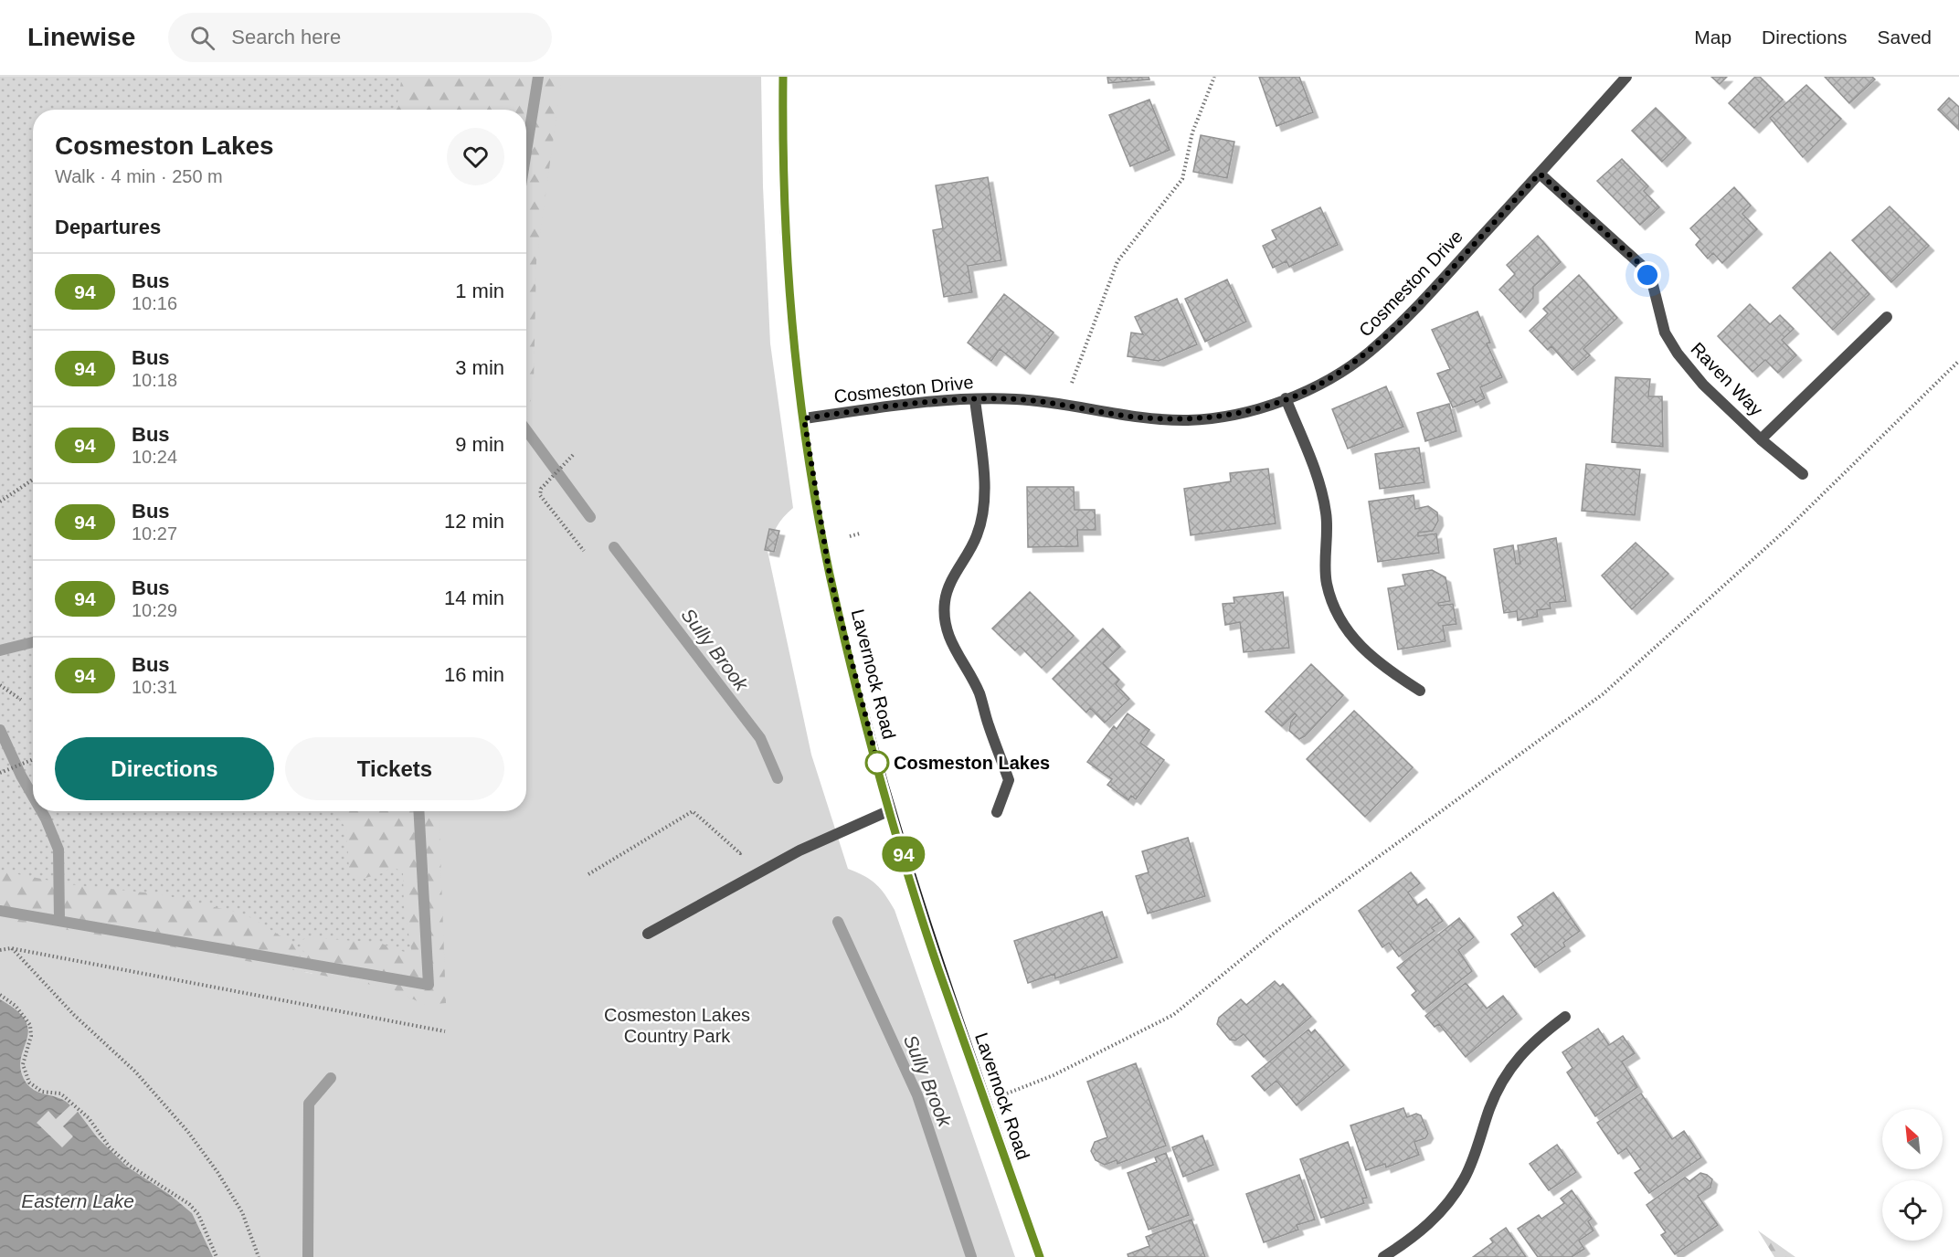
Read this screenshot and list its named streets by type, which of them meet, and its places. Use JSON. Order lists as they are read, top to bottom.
{
  "streets": {
    "main road": ["Lavernock Road"],
    "street": ["Cosmeston Drive", "Raven Way"]
  },
  "crossings": [
    ["Cosmeston Drive", "Raven Way"],
    ["Cosmeston Drive", "Lavernock Road"]
  ],
  "water": ["Sully Brook", "Eastern Lake"],
  "parks": ["Cosmeston Lakes Country Park"],
  "places": ["Cosmeston Lakes"],
  "lines": ["bus line 94"],
  "north": "top left",
  "page": {
    "header": "Linewise",
    "search": "Search here",
    "nav": ["Map", "Directions", "Saved"],
    "on_map": "94",
    "heading": [
      ["Cosmeston Lakes", "Walk · 4 min · 250 m"],
      "Departures"
    ],
    "list": [
      {
        "mark": "94",
        "name": "Bus",
        "note": "10:16",
        "value": "1 min"
      },
      {
        "mark": "94",
        "name": "Bus",
        "note": "10:18",
        "value": "3 min"
      },
      {
        "mark": "94",
        "name": "Bus",
        "note": "10:24",
        "value": "9 min"
      },
      {
        "mark": "94",
        "name": "Bus",
        "note": "10:27",
        "value": "12 min"
      },
      {
        "mark": "94",
        "name": "Bus",
        "note": "10:29",
        "value": "14 min"
      },
      {
        "mark": "94",
        "name": "Bus",
        "note": "10:31",
        "value": "16 min"
      }
    ],
    "buttons": ["Directions", "Tickets"]
  }
}
